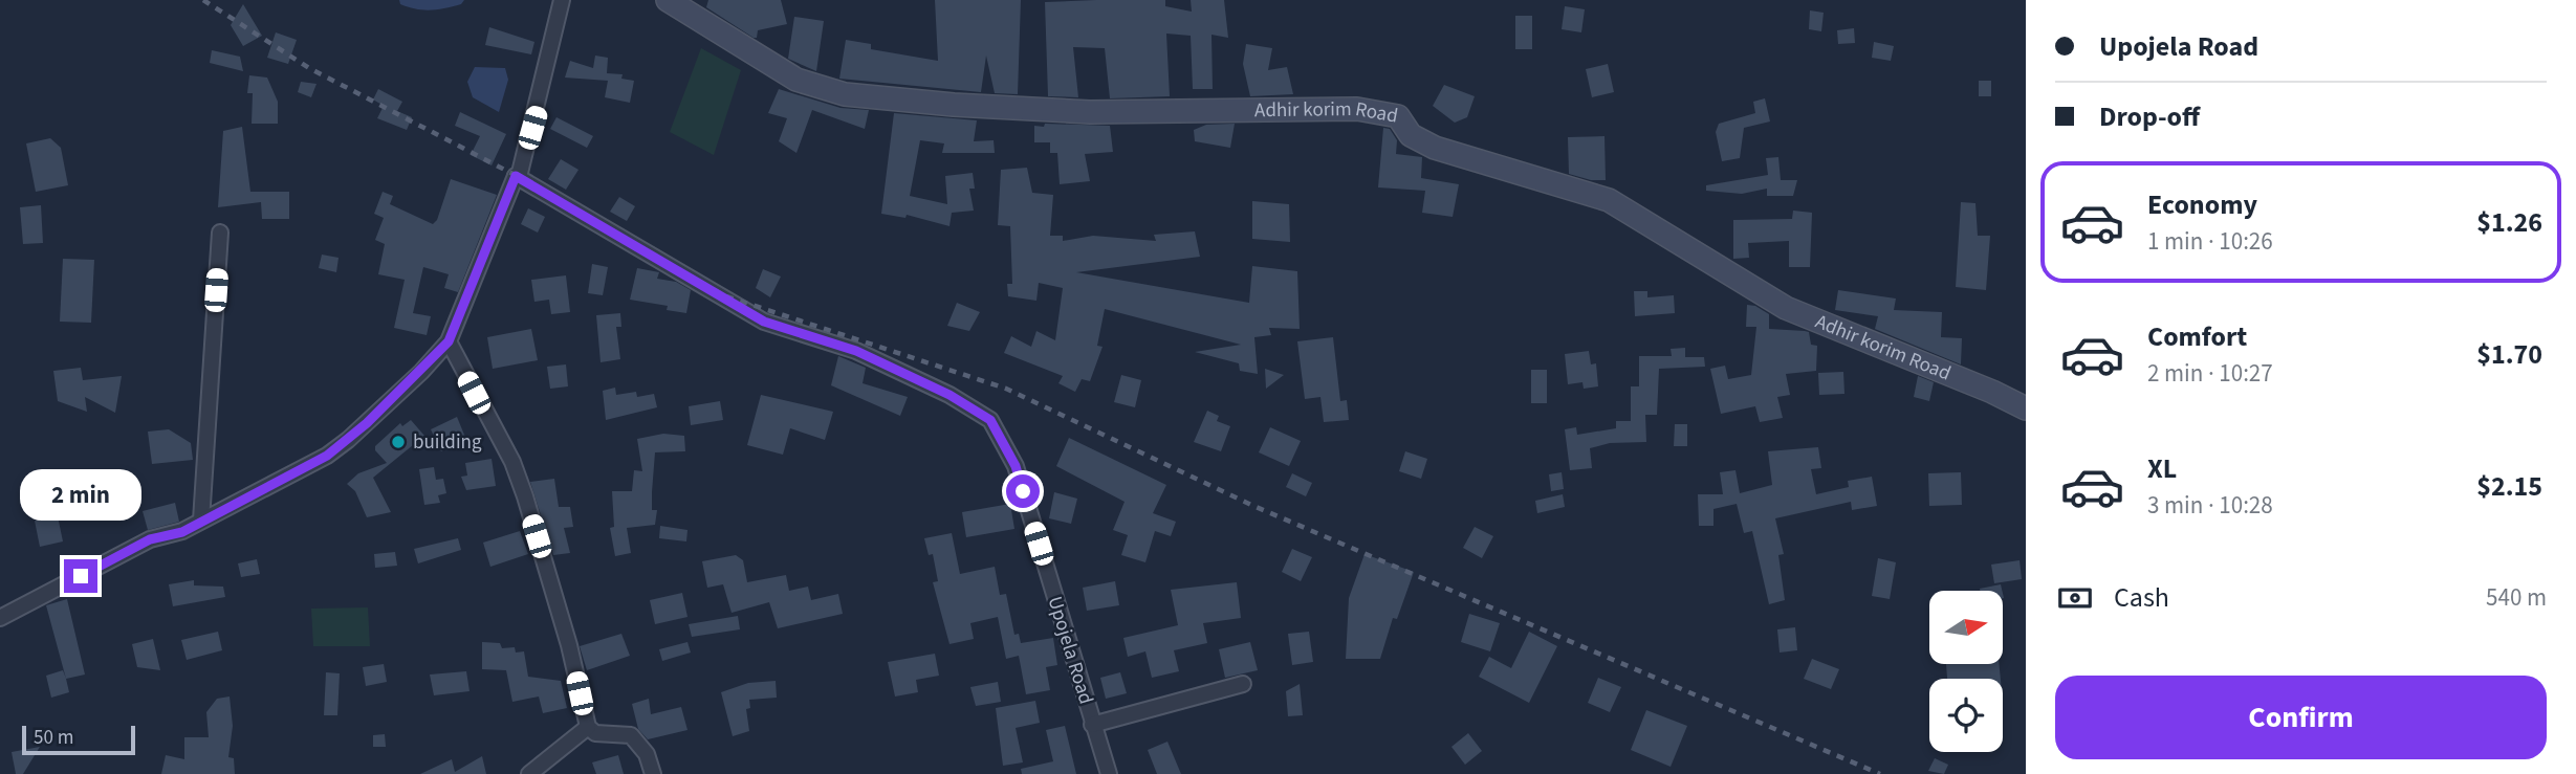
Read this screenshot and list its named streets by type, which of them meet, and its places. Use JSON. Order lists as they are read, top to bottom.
{
  "streets": {
    "main road": ["Adhir korim Road"],
    "street": ["Upojela Road"]
  },
  "places": ["building"],
  "scale_bar": "50 m",
  "north": "right",
  "page": {
    "banner": ["Upojela Road", "Drop-off"],
    "list": [
      {
        "name": "Economy",
        "note": "1 min · 10:26",
        "value": "$1.26"
      },
      {
        "name": "Comfort",
        "note": "2 min · 10:27",
        "value": "$1.70"
      },
      {
        "name": "XL",
        "note": "3 min · 10:28",
        "value": "$2.15"
      }
    ],
    "bubble": "2 min",
    "pay": ["Cash", "540 m"],
    "buttons": "Confirm",
    "scale": "50 m"
  }
}
